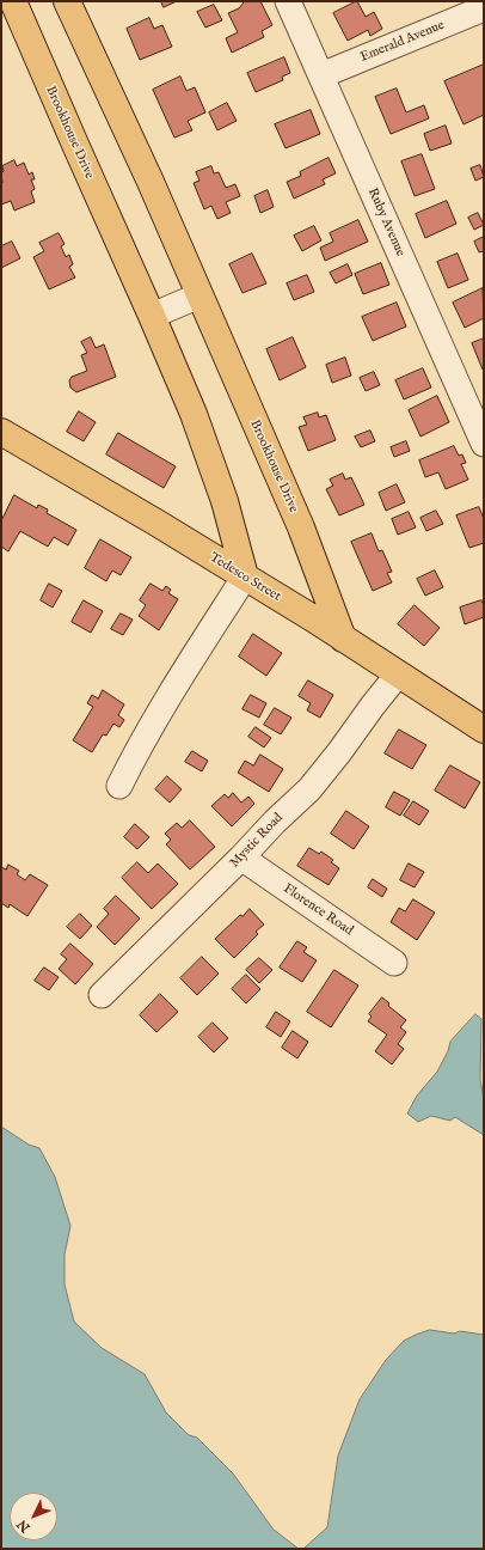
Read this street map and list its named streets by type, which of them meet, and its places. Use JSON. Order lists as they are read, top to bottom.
{
  "streets": {
    "main road": ["Brookhouse Drive", "Tedesco Street"],
    "street": [
      "Emerald Avenue",
      "Ruby Avenue",
      "Mystic Road",
      "Florence Road"
    ]
  },
  "crossings": [
    ["Emerald Avenue", "Ruby Avenue"],
    ["Brookhouse Drive", "Tedesco Street"],
    ["Tedesco Street", "Mystic Road"],
    ["Mystic Road", "Florence Road"]
  ],
  "north": "bottom left"
}
